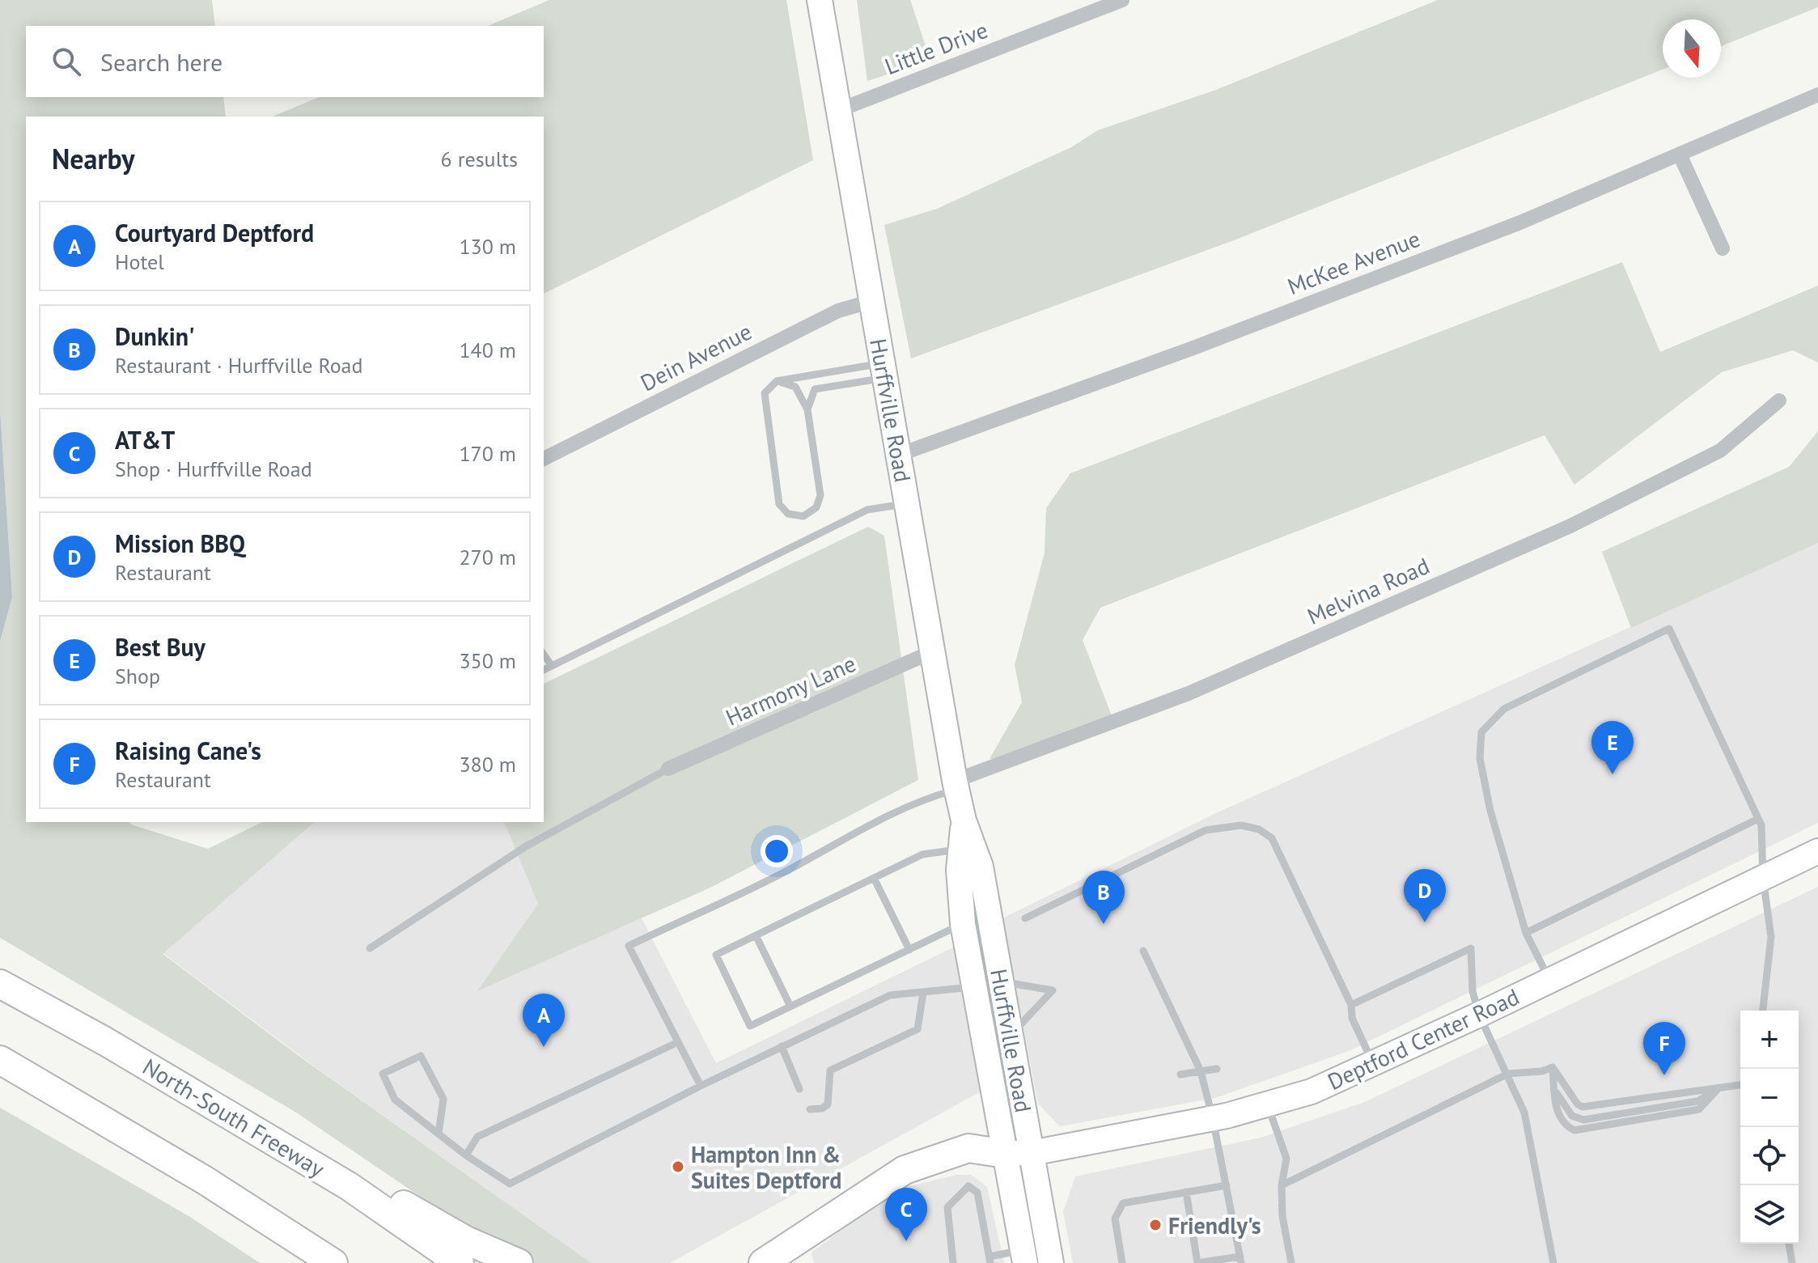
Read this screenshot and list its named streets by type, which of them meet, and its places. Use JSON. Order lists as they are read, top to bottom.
{
  "streets": {
    "highway": ["North-South Freeway"],
    "main road": ["Hurffville Road", "Deptford Center Road"],
    "street": [
      "Little Drive",
      "McKee Avenue",
      "Dein Avenue",
      "Melvina Road",
      "Harmony Lane"
    ]
  },
  "crossings": [
    ["Little Drive", "Hurffville Road"],
    ["McKee Avenue", "Hurffville Road"],
    ["Dein Avenue", "Hurffville Road"],
    ["Hurffville Road", "Melvina Road"],
    ["Hurffville Road", "Harmony Lane"],
    ["Hurffville Road", "Deptford Center Road"]
  ],
  "places": ["Hampton Inn & Suites Deptford", "Friendly's"],
  "north": "bottom",
  "page": {
    "search": "Search here",
    "heading": ["Nearby", "6 results"],
    "list": [
      {
        "mark": "A",
        "name": "Courtyard Deptford",
        "note": "Hotel",
        "value": "130 m"
      },
      {
        "mark": "B",
        "name": "Dunkin'",
        "note": "Restaurant · Hurffville Road",
        "value": "140 m"
      },
      {
        "mark": "C",
        "name": "AT&T",
        "note": "Shop · Hurffville Road",
        "value": "170 m"
      },
      {
        "mark": "D",
        "name": "Mission BBQ",
        "note": "Restaurant",
        "value": "270 m"
      },
      {
        "mark": "E",
        "name": "Best Buy",
        "note": "Shop",
        "value": "350 m"
      },
      {
        "mark": "F",
        "name": "Raising Cane's",
        "note": "Restaurant",
        "value": "380 m"
      }
    ],
    "pins": [
      "E",
      "D",
      "B",
      "A",
      "F",
      "C"
    ],
    "map_buttons": ["+", "−"]
  }
}
